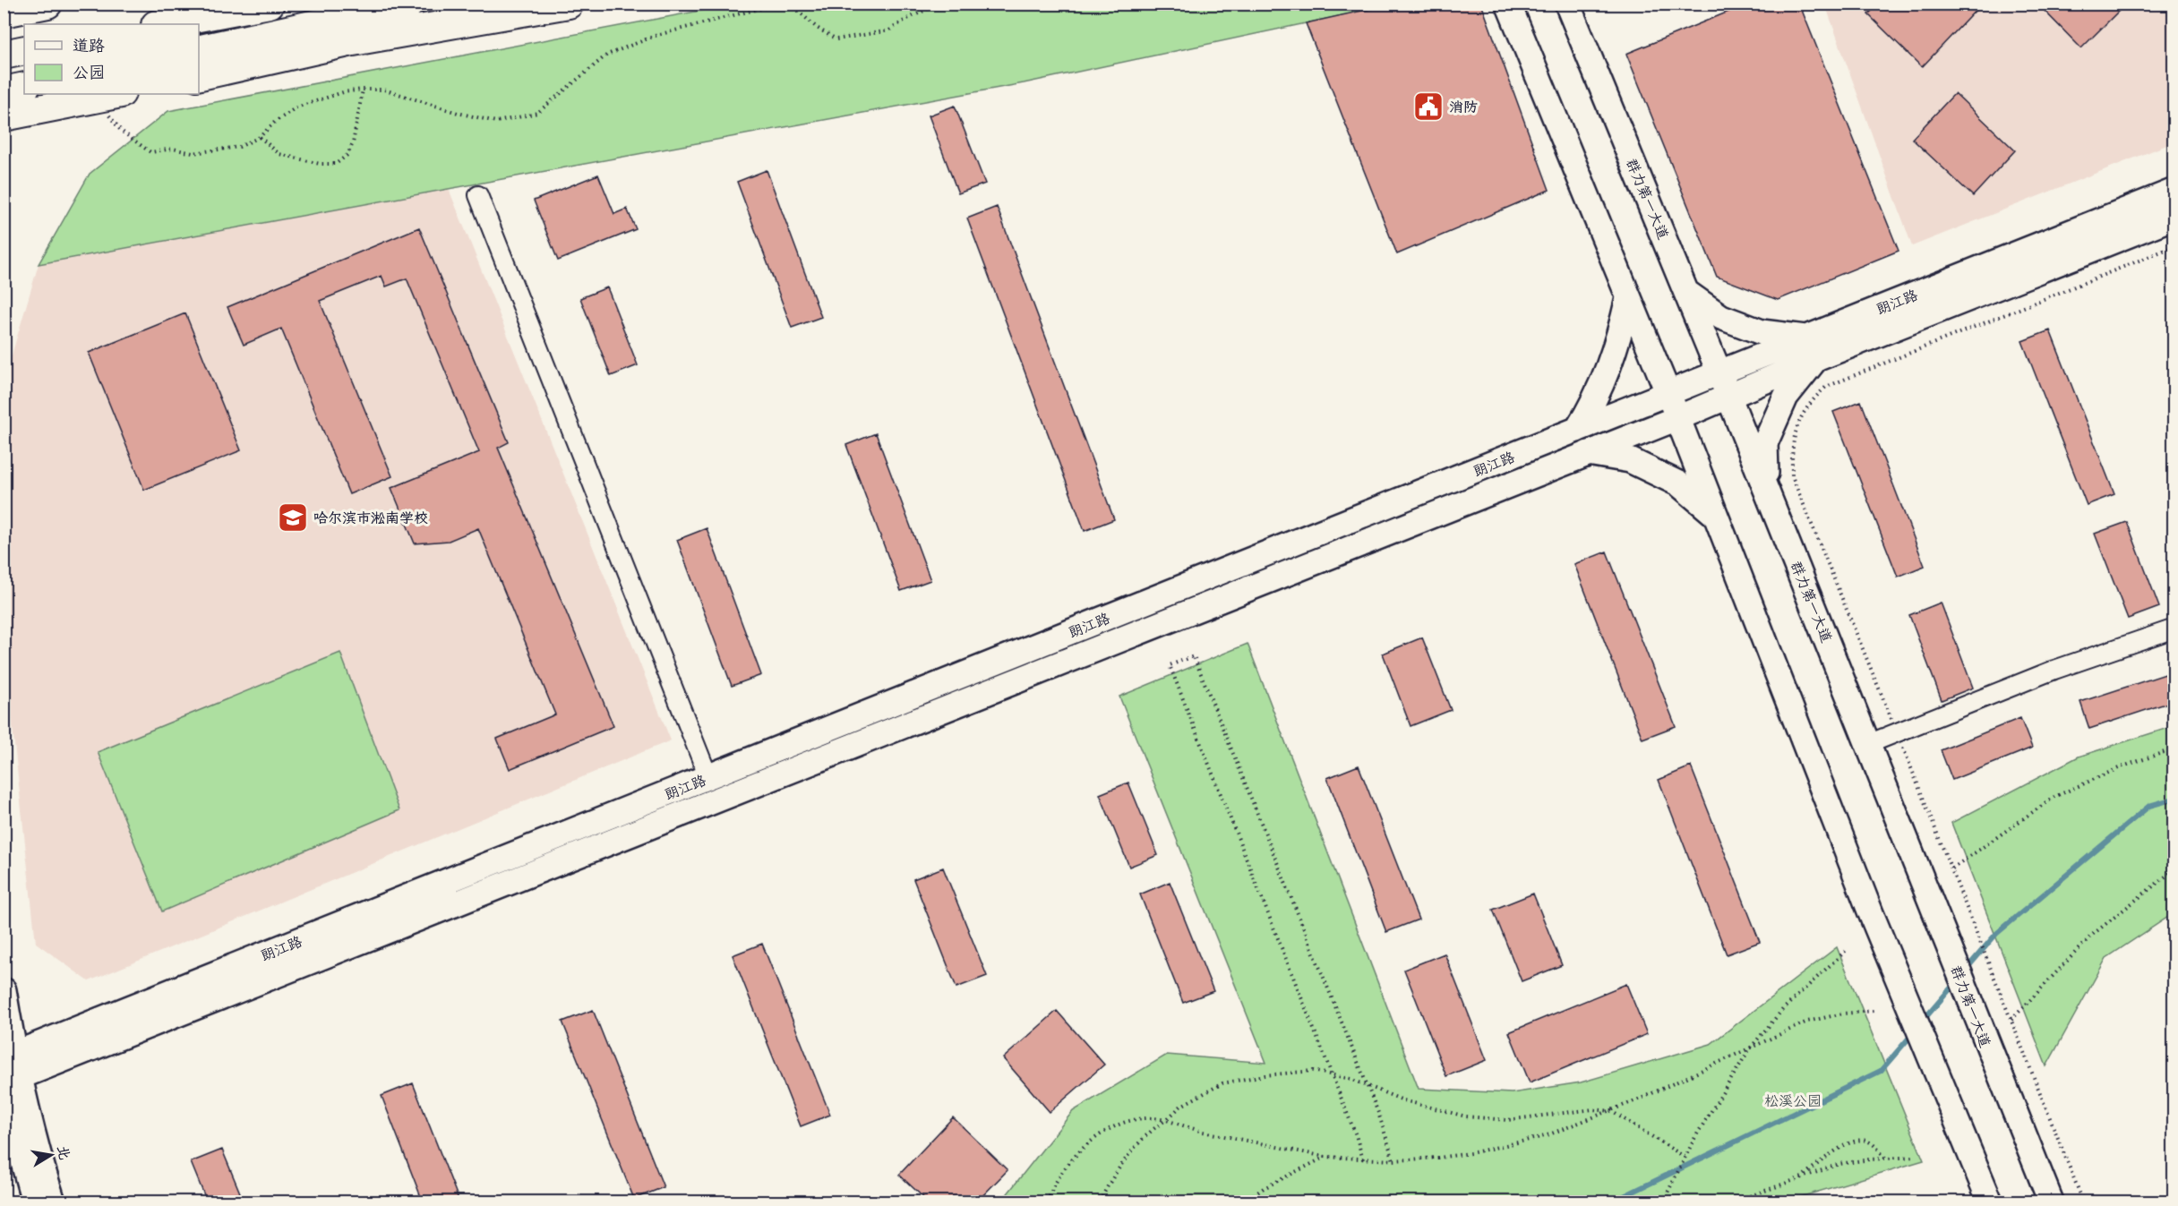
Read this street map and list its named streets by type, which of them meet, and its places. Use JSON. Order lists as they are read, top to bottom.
{
  "streets": {
    "main road": ["群力第一大道", "朗江路"]
  },
  "crossings": [
    ["群力第一大道", "朗江路"]
  ],
  "parks": ["松溪公园"],
  "places": {
    "public building": ["消防"],
    "school or university": ["哈尔滨市淞南学校"]
  },
  "legend": ["道路", "公园"],
  "north": "right"
}
